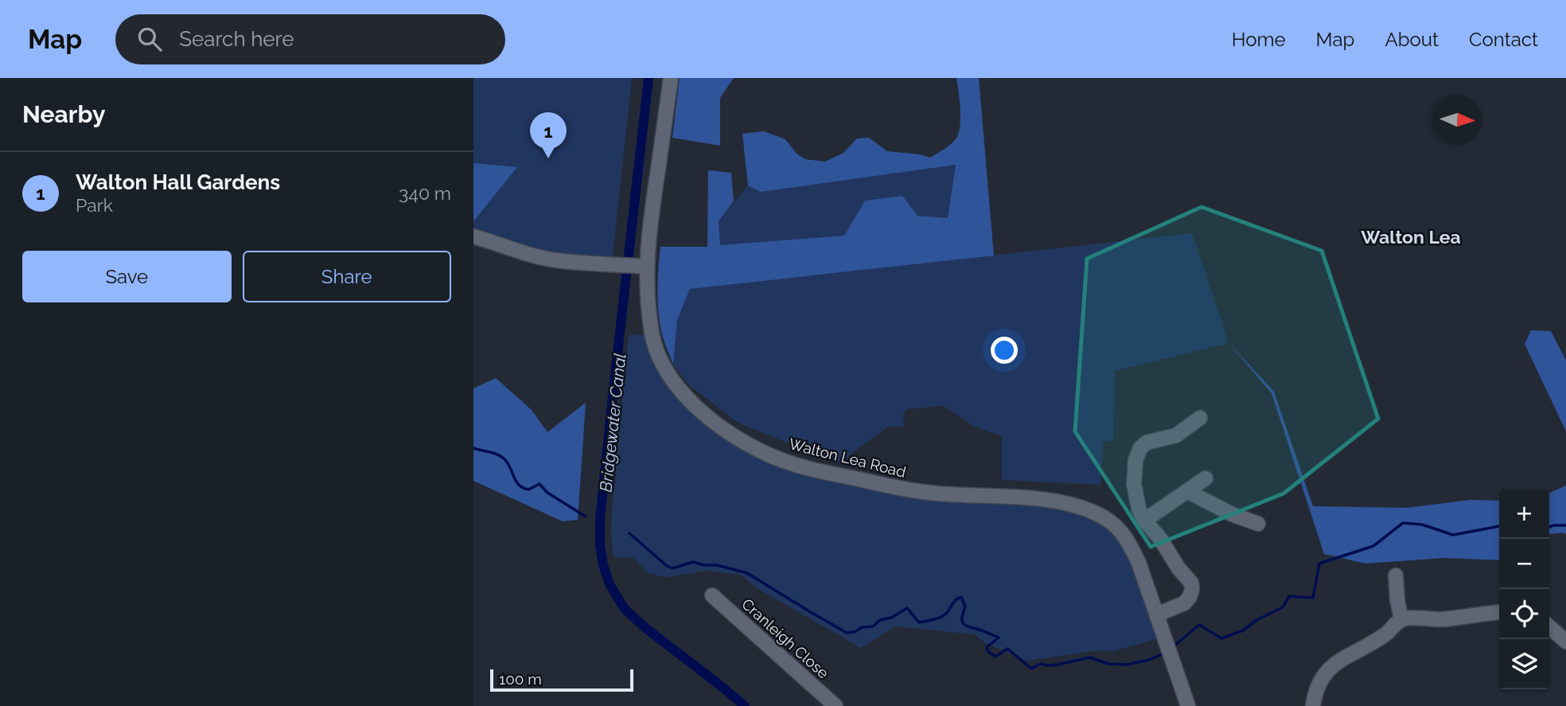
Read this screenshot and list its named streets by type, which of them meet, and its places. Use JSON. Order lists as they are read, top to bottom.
{
  "streets": {
    "street": ["Walton Lea Road", "Cranleigh Close"]
  },
  "districts": ["Walton Lea"],
  "water": ["Bridgewater Canal"],
  "scale_bar": "100 m",
  "north": "right",
  "page": {
    "header": "Map",
    "search": "Search here",
    "nav": [
      "Home",
      "Map",
      "About",
      "Contact"
    ],
    "heading": "Nearby",
    "pins": "1",
    "list": [
      {
        "mark": "1",
        "name": "Walton Hall Gardens",
        "note": "Park",
        "value": "340 m"
      }
    ],
    "buttons": ["Save", "Share"],
    "map_buttons": ["+", "−"],
    "scale": "100 m"
  }
}
